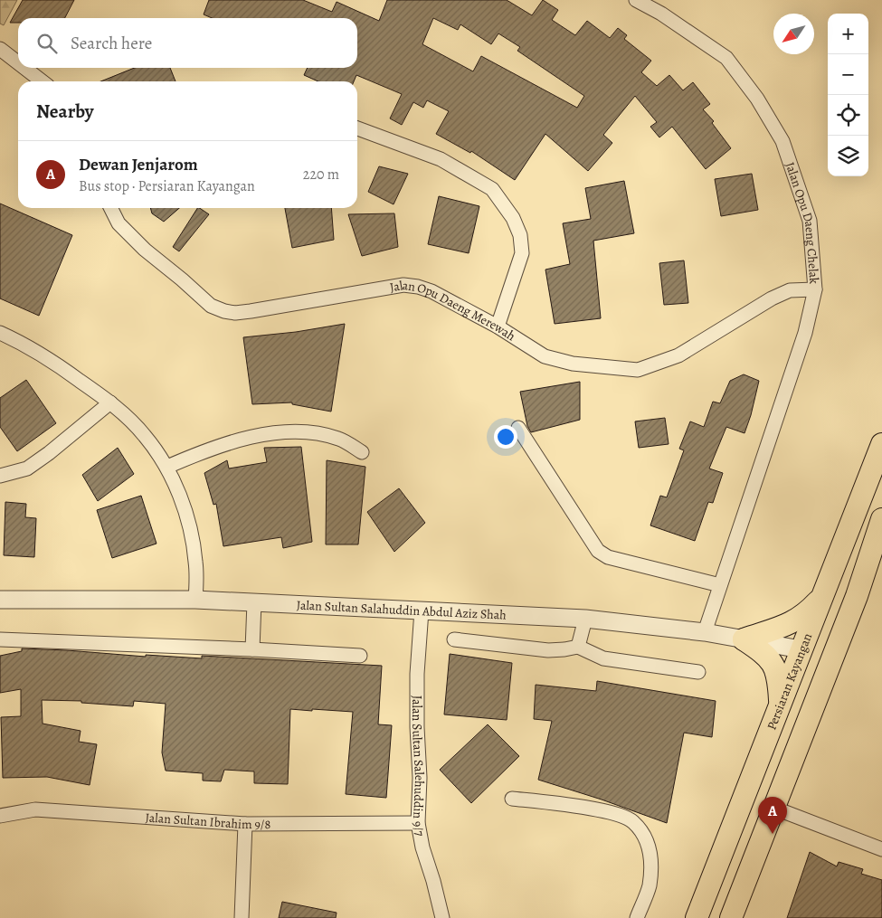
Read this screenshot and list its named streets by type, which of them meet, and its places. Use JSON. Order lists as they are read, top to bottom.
{
  "streets": {
    "main road": ["Persiaran Kayangan"],
    "street": [
      "Jalan Opu Daeng Chelak",
      "Jalan Opu Daeng Merewah",
      "Jalan Sultan Salahuddin Abdul Aziz Shah",
      "Jalan Sultan Salehuddin 9/7",
      "Jalan Sultan Ibrahim 9/8"
    ]
  },
  "crossings": [
    ["Jalan Opu Daeng Chelak", "Jalan Opu Daeng Merewah"],
    ["Jalan Opu Daeng Chelak", "Jalan Sultan Salahuddin Abdul Aziz Shah"],
    ["Jalan Sultan Salahuddin Abdul Aziz Shah", "Persiaran Kayangan"],
    ["Jalan Sultan Salahuddin Abdul Aziz Shah", "Jalan Sultan Salehuddin 9/7"],
    ["Jalan Sultan Salehuddin 9/7", "Jalan Sultan Ibrahim 9/8"]
  ],
  "north": "bottom left",
  "page": {
    "map_buttons": ["+", "−"],
    "search": "Search here",
    "heading": "Nearby",
    "list": [
      {
        "mark": "A",
        "name": "Dewan Jenjarom",
        "note": "Bus stop · Persiaran Kayangan",
        "value": "220 m"
      }
    ],
    "pins": "A"
  }
}
